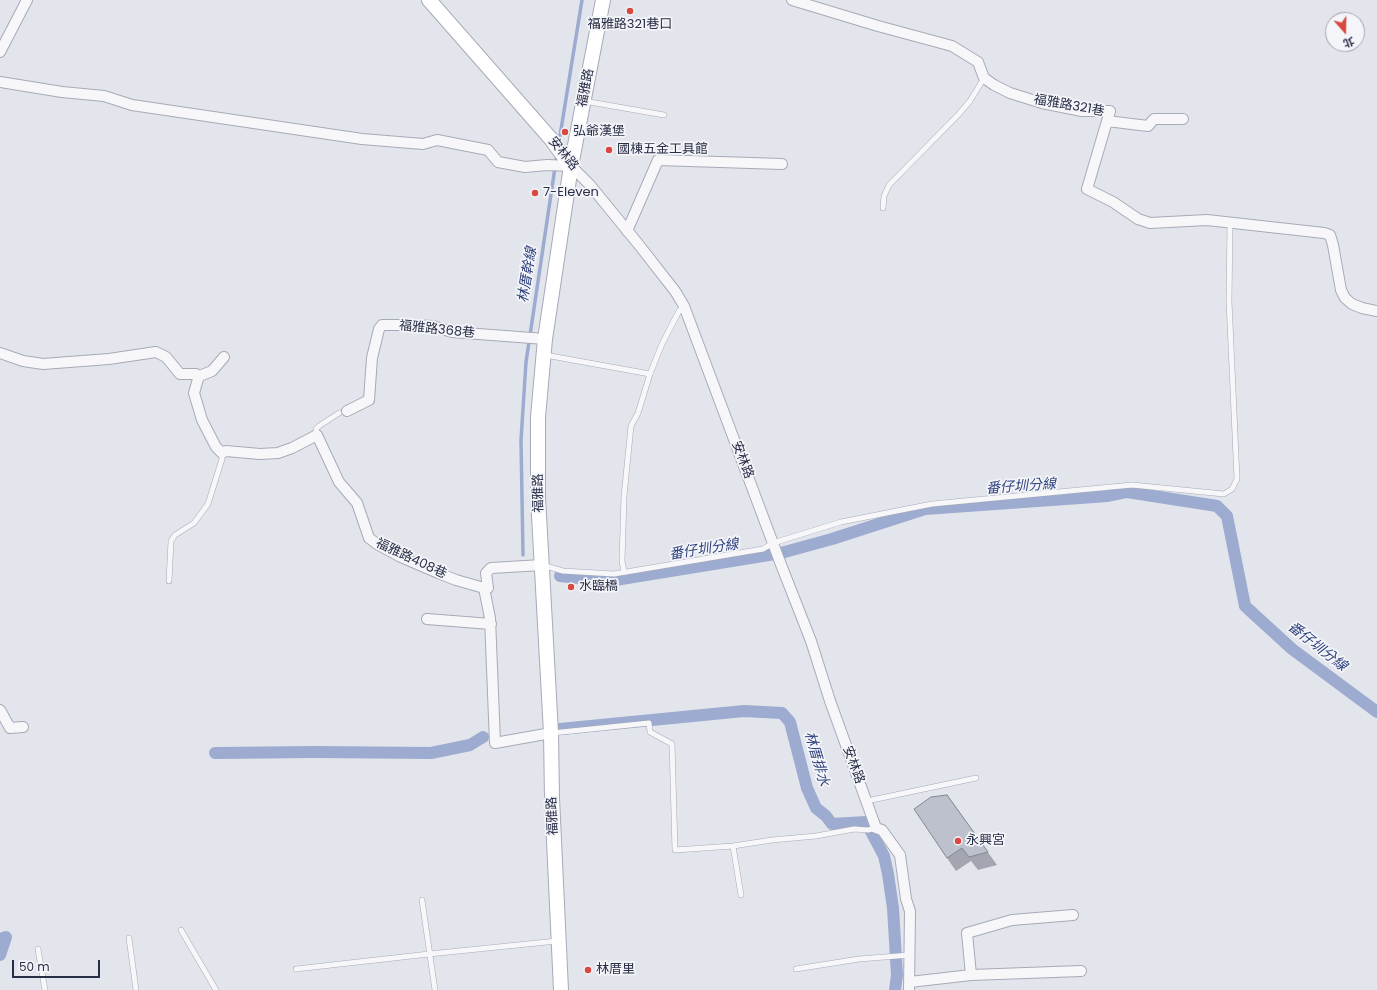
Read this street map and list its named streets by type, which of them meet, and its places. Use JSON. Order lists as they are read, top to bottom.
{
  "streets": {
    "main road": ["福雅路", "安林路"],
    "street": ["福雅路321巷", "福雅路368巷", "福雅路408巷"]
  },
  "crossings": [
    ["福雅路", "安林路"],
    ["福雅路", "福雅路368巷"]
  ],
  "water": ["林厝幹線", "番仔圳分線", "林厝排水"],
  "places": [
    "福雅路321巷口",
    "弘爺漢堡",
    "國棟五金工具館",
    "7-Eleven",
    "水臨橋",
    "永興宮",
    "林厝里"
  ],
  "scale_bar": "50 m",
  "north": "bottom"
}
